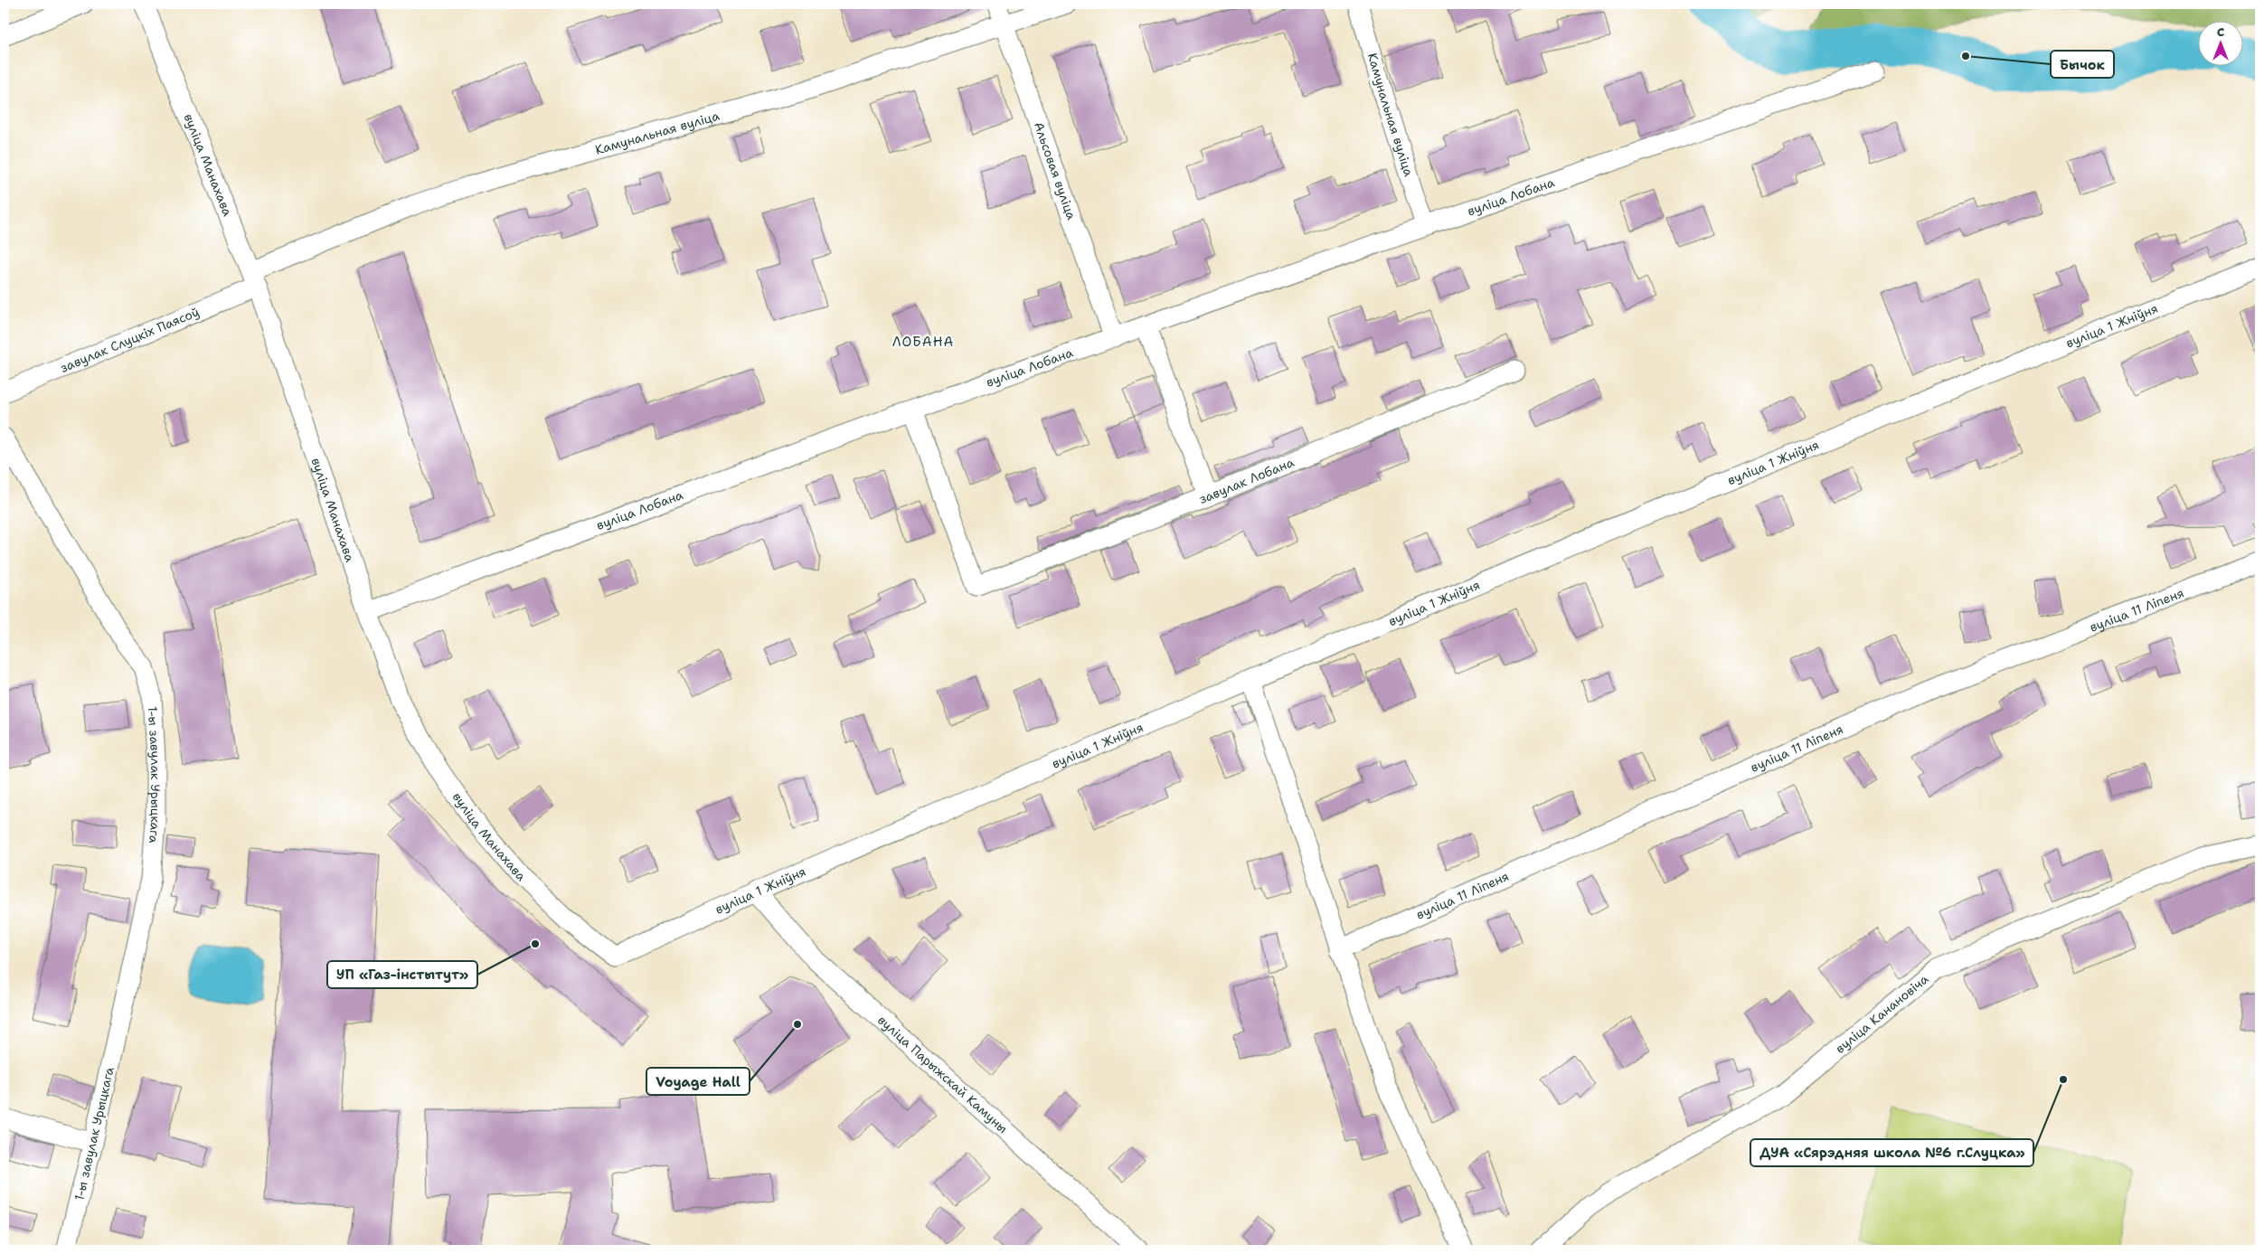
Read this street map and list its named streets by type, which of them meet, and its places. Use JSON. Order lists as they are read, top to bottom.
{
  "streets": {
    "street": [
      "Камунальная вуліца",
      "вуліца Манахава",
      "Альсовая вуліца",
      "вуліца Лобана",
      "вуліца 1 Жніўня",
      "завулак Слуцкіх Паясоў",
      "завулак Лобана",
      "вуліца 11 Ліпеня",
      "1-ы завулак Урыцкага",
      "вуліца Канановіча",
      "вуліца Парыжскай Камуны"
    ]
  },
  "crossings": [
    ["Камунальная вуліца", "вуліца Манахава"],
    ["Камунальная вуліца", "Альсовая вуліца"],
    ["Камунальная вуліца", "вуліца Лобана"],
    ["Камунальная вуліца", "завулак Слуцкіх Паясоў"],
    ["вуліца Манахава", "вуліца Лобана"],
    ["вуліца Манахава", "вуліца 1 Жніўня"],
    ["вуліца Манахава", "завулак Слуцкіх Паясоў"],
    ["Альсовая вуліца", "вуліца Лобана"],
    ["вуліца Лобана", "завулак Лобана"],
    ["вуліца 1 Жніўня", "вуліца Парыжскай Камуны"]
  ],
  "districts": ["ЛОБАНА"],
  "places": [
    "Бычок",
    "УП «Газ-інстытут»",
    "Voyage Hall",
    "ДУА «Сярэдняя школа №6 г.Слуцка»"
  ],
  "north": "top"
}
